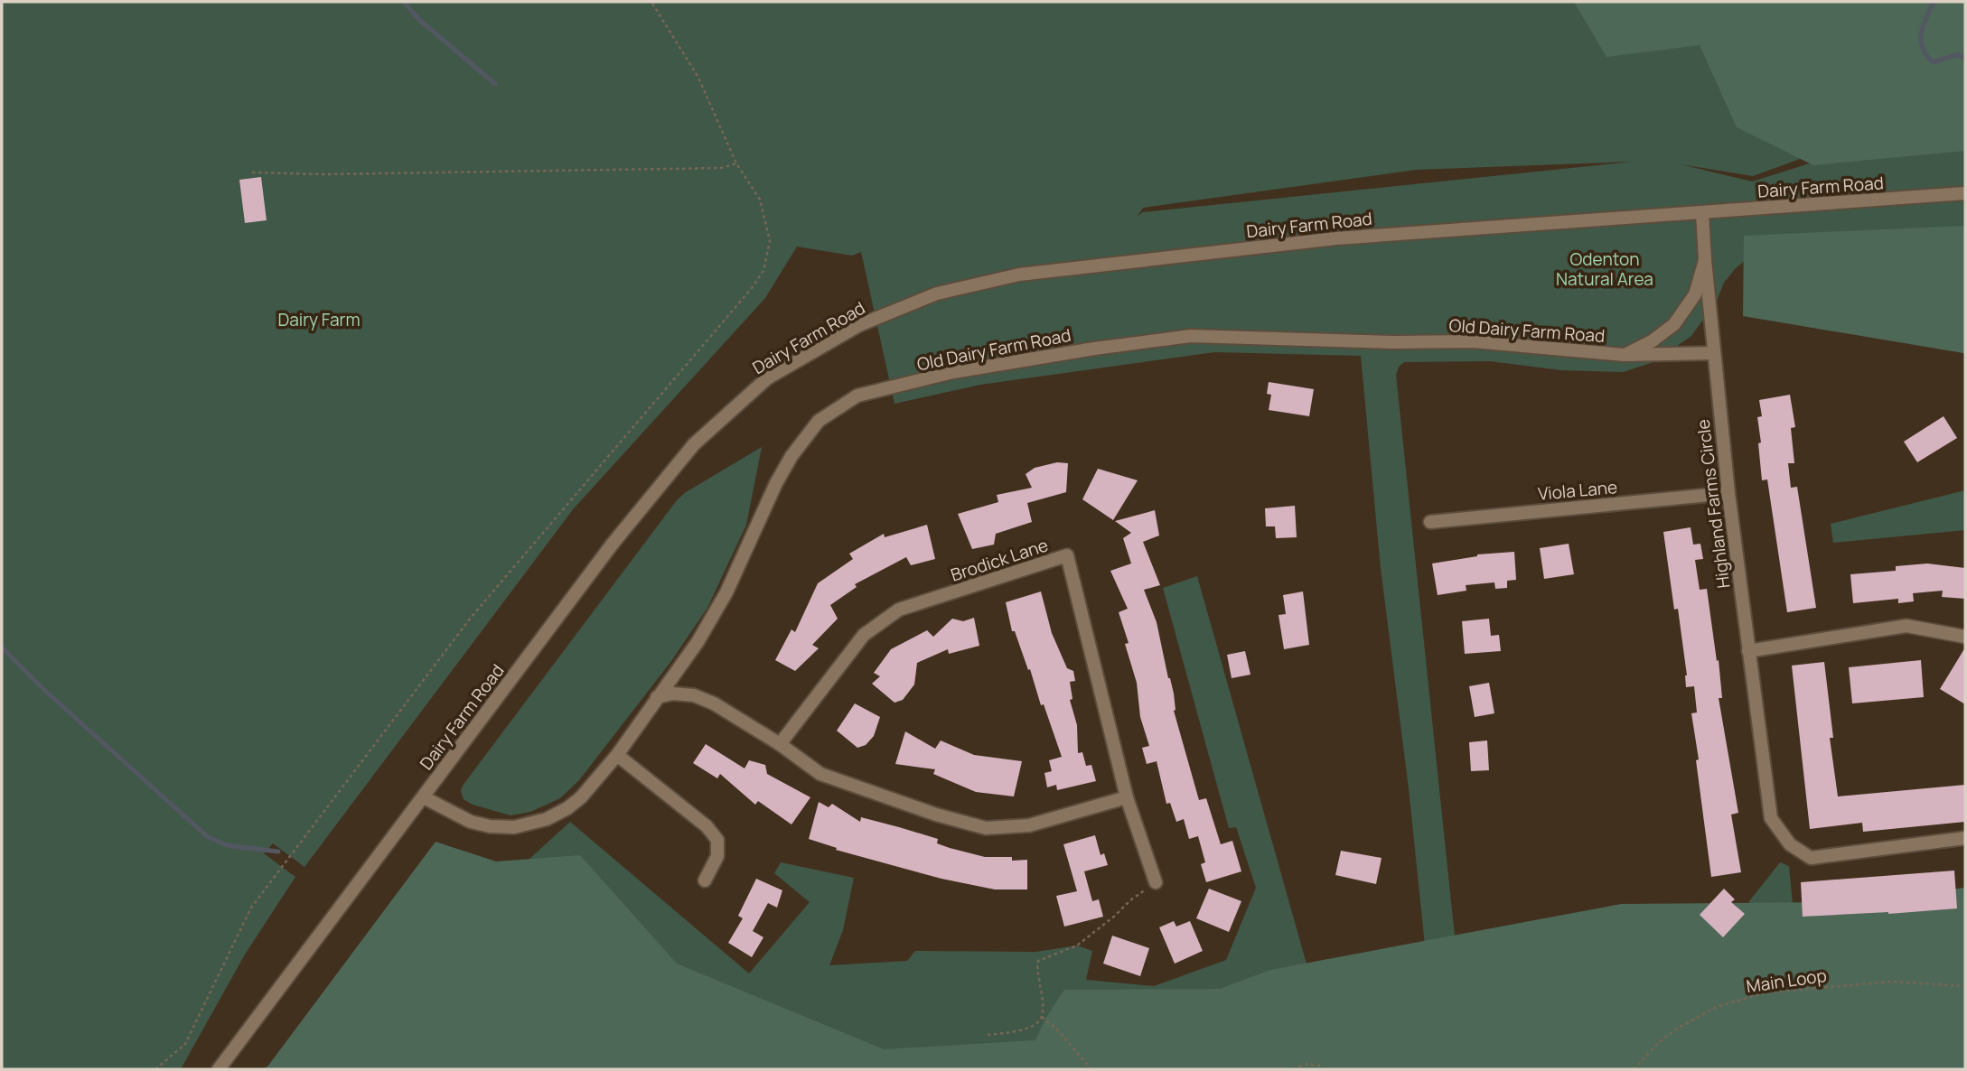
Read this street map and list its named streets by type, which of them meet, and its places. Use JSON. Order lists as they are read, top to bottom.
{
  "streets": {
    "street": [
      "Dairy Farm Road",
      "Old Dairy Farm Road",
      "Viola Lane",
      "Highland Farms Circle",
      "Brodick Lane"
    ],
    "path": ["Main Loop"]
  },
  "crossings": [
    ["Dairy Farm Road", "Old Dairy Farm Road"],
    ["Old Dairy Farm Road", "Highland Farms Circle"],
    ["Viola Lane", "Highland Farms Circle"]
  ],
  "parks": ["Odenton Natural Area", "Dairy Farm"]
}
